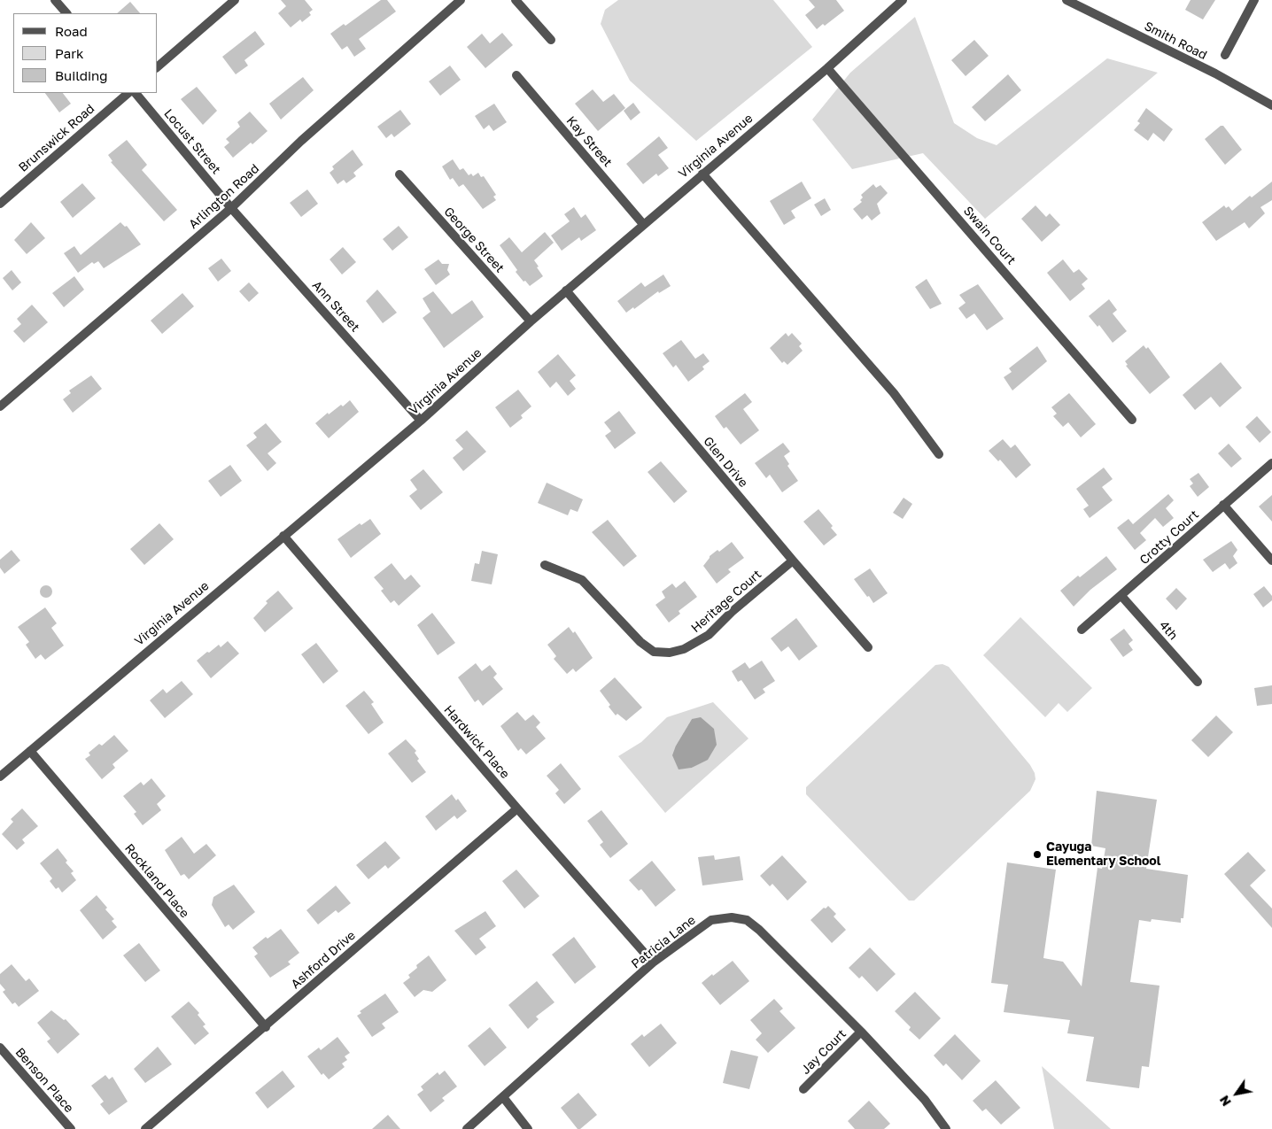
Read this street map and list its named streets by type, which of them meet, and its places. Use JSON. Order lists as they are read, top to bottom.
{
  "streets": {
    "street": [
      "Smith Road",
      "Brunswick Road",
      "Locust Street",
      "Kay Street",
      "Virginia Avenue",
      "Arlington Road",
      "Swain Court",
      "George Street",
      "Ann Street",
      "Glen Drive",
      "Crotty Court",
      "Heritage Court",
      "4th",
      "Hardwick Place",
      "Rockland Place",
      "Patricia Lane",
      "Ashford Drive",
      "Jay Court",
      "Benson Place"
    ]
  },
  "crossings": [
    ["Locust Street", "Arlington Road"],
    ["Locust Street", "Ann Street"],
    ["Kay Street", "Virginia Avenue"],
    ["Virginia Avenue", "Swain Court"],
    ["Virginia Avenue", "George Street"],
    ["Virginia Avenue", "Ann Street"],
    ["Virginia Avenue", "Glen Drive"],
    ["Virginia Avenue", "Hardwick Place"],
    ["Virginia Avenue", "Rockland Place"],
    ["Arlington Road", "Ann Street"],
    ["Glen Drive", "Heritage Court"],
    ["Crotty Court", "4th"],
    ["Hardwick Place", "Patricia Lane"],
    ["Hardwick Place", "Ashford Drive"],
    ["Rockland Place", "Ashford Drive"],
    ["Patricia Lane", "Jay Court"]
  ],
  "places": ["Cayuga Elementary School"],
  "legend": ["Road", "Park", "Building"],
  "north": "bottom left"
}
